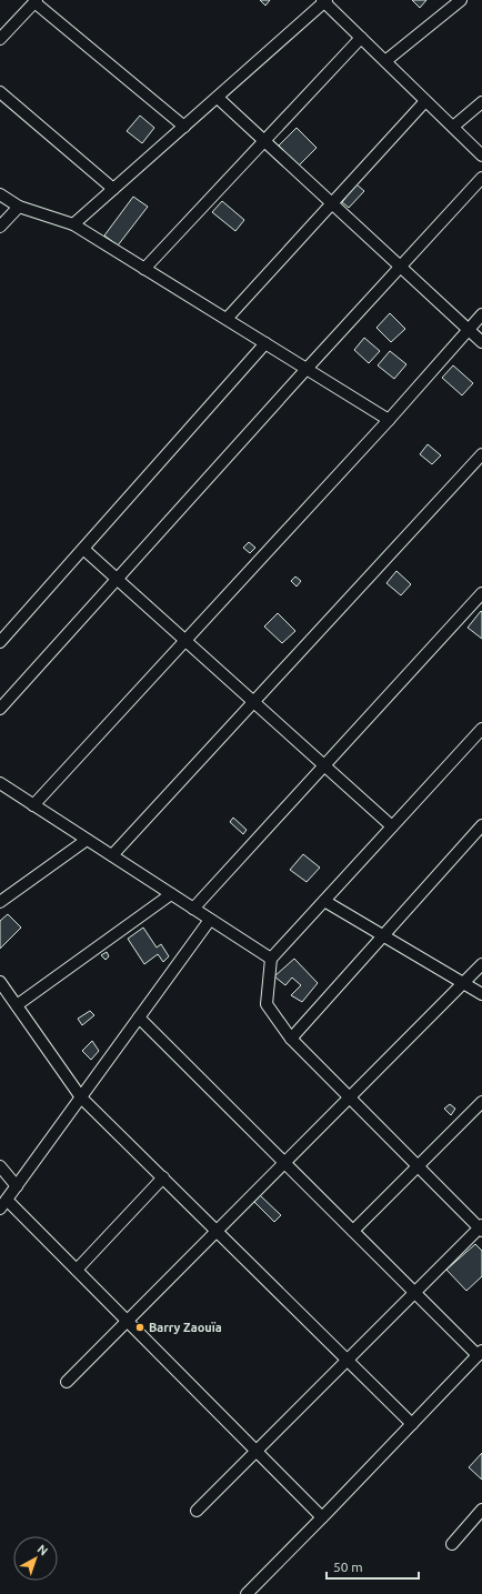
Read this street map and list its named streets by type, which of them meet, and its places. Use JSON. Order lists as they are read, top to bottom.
{
  "places": ["Barry Zaouïa"],
  "scale_bar": "50 m",
  "north": "top right"
}
